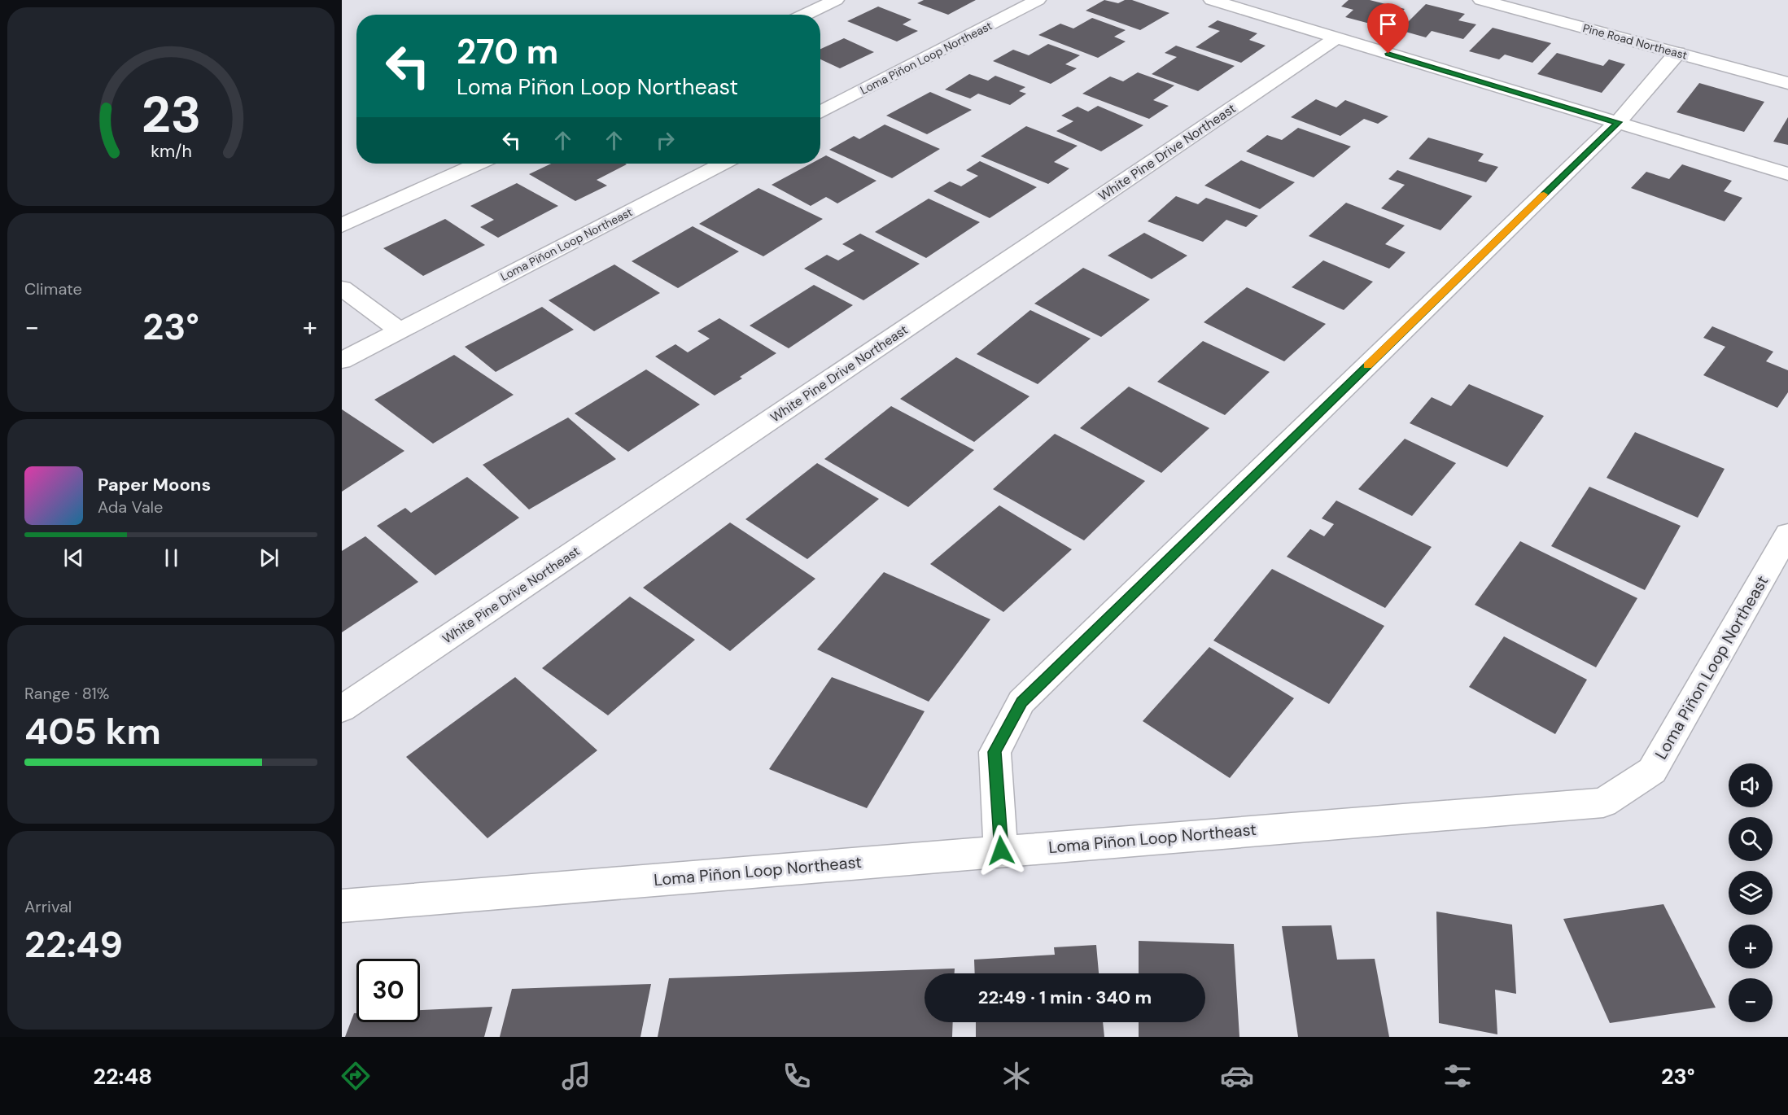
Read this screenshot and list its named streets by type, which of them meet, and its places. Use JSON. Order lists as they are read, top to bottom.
{
  "streets": {
    "street": ["Pine Road Northeast", "Loma Piñon Loop Northeast", "White Pine Drive Northeast"]
  },
  "page": {
    "turn": ["270 m", "Loma Piñon Loop Northeast"],
    "tile": [
      "Climate",
      ["Range · 81%", "405 km"],
      ["Arrival", "22:49"]
    ],
    "heat": ["−", "23°", "+"],
    "song": ["Paper Moons", "Ada Vale"],
    "map_buttons": ["+", "−"],
    "limit": "30",
    "trip": "22:49 · 1 min · 340 m",
    "tabs": ["22:48", "23°"],
    "gauge": ["23", "km/h"]
  }
}
